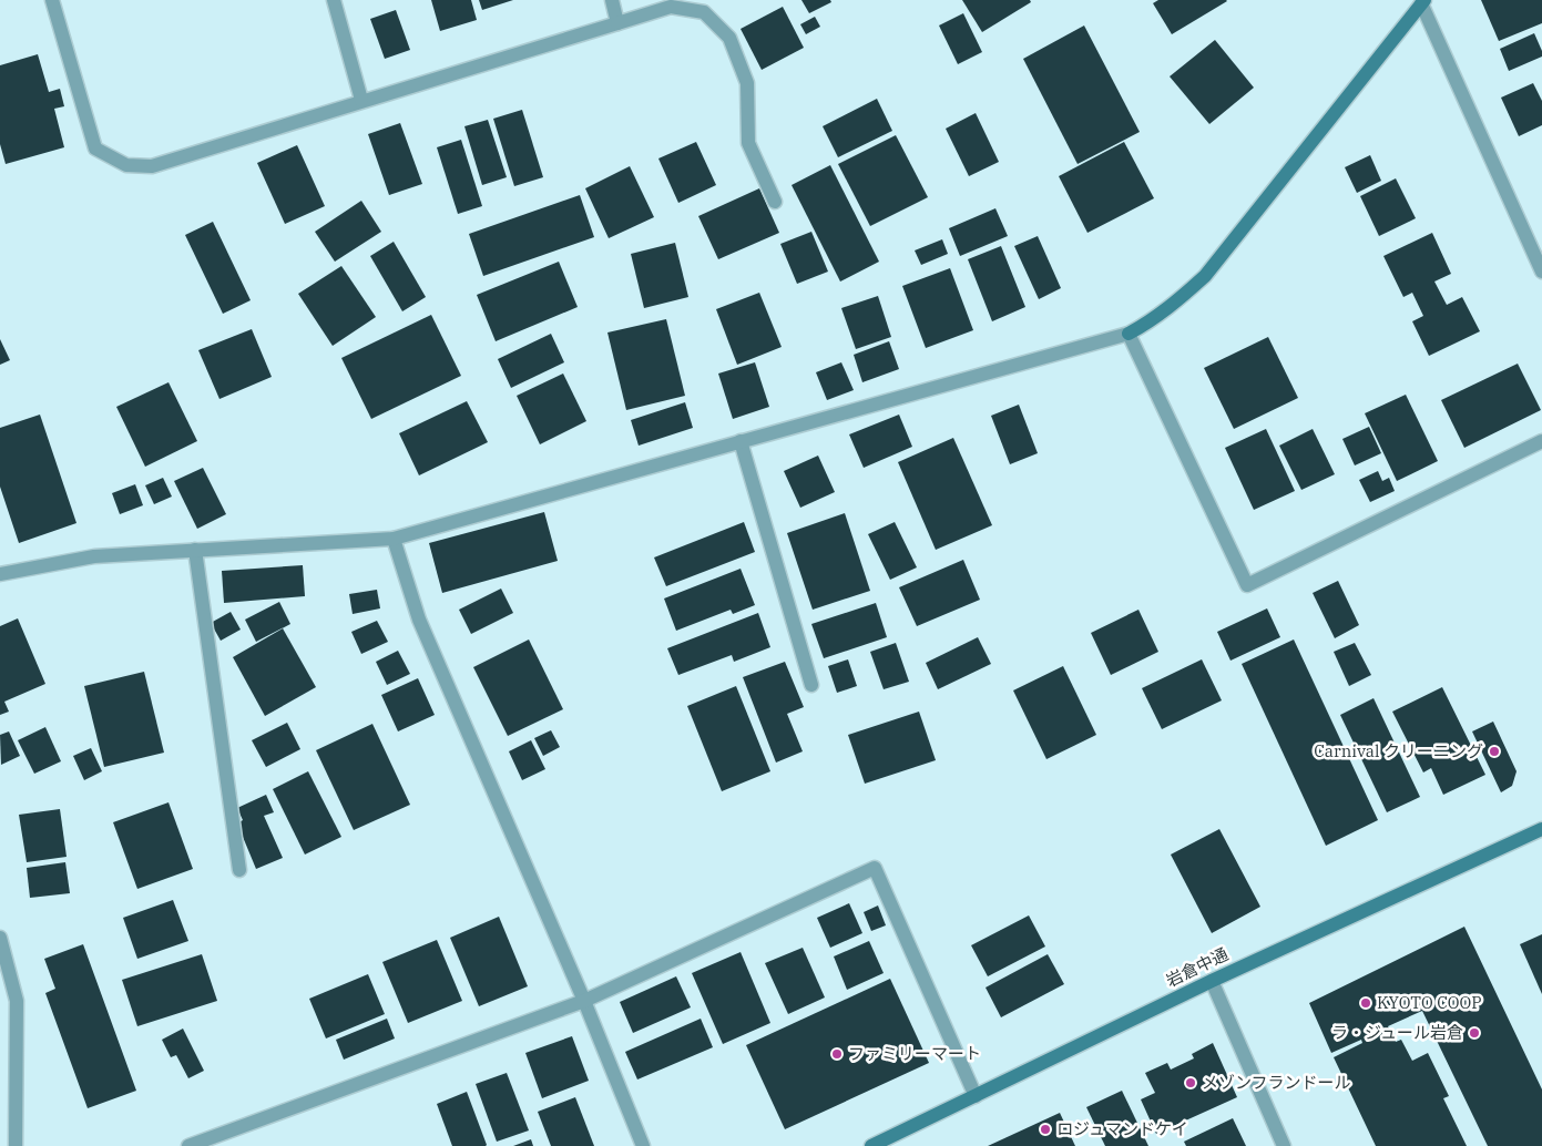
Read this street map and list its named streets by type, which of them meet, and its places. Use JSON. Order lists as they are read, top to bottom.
{
  "streets": {
    "street": ["岩倉中通"]
  },
  "places": [
    "Carnival クリーニング",
    "KYOTO COOP",
    "ラ・ジュール岩倉",
    "ファミリーマート",
    "メゾンフランドール",
    "ロジュマンドケイ"
  ]
}
